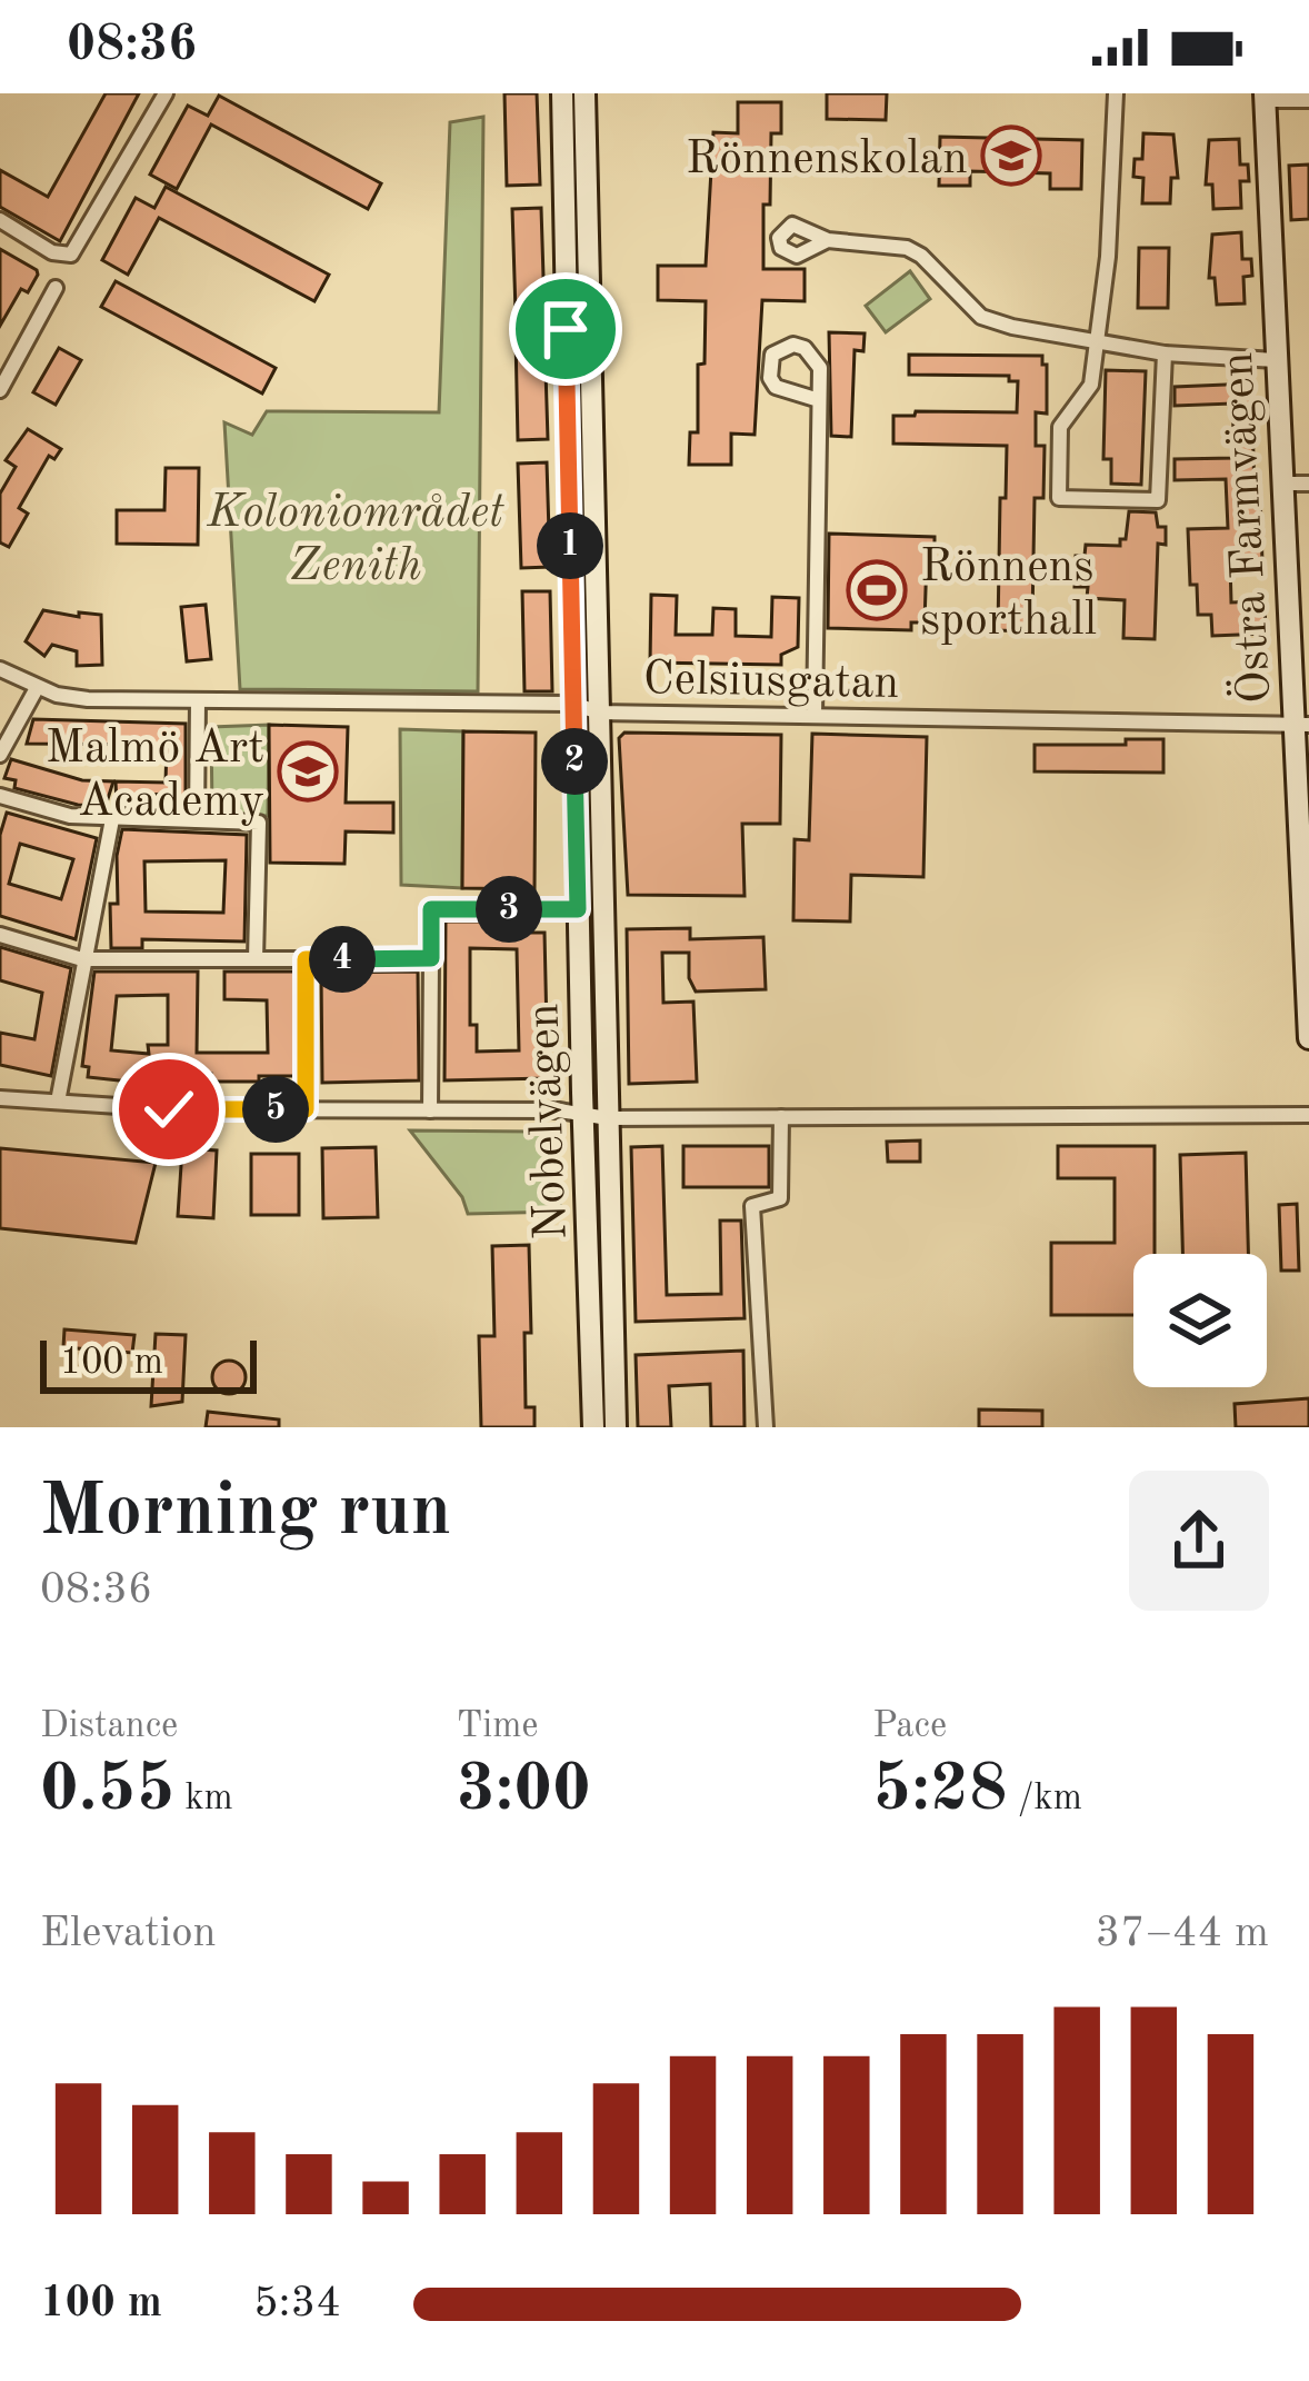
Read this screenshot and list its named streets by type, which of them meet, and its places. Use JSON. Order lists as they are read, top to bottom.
{
  "streets": {
    "main road": ["Östra Farmvägen", "Nobelvägen"],
    "street": ["Celsiusgatan"]
  },
  "crossings": [
    ["Östra Farmvägen", "Celsiusgatan"],
    ["Celsiusgatan", "Nobelvägen"]
  ],
  "parks": ["Koloniområdet Zenith"],
  "places": {
    "school or university": ["Rönnenskolan", "Malmö Art Academy"],
    "sports": ["Rönnens sporthall"]
  },
  "scale_bar": "100 m",
  "page": {
    "status": "08:36",
    "pins": [
      "1",
      "2",
      "3",
      "4",
      "5"
    ],
    "scale": "100 m",
    "heading": ["Morning run", "08:36"],
    "stats": [
      ["Distance", "0.55 km"],
      ["Time", "3:00"],
      ["Pace", "5:28 /km"]
    ],
    "chart": ["Elevation", "37–44 m"],
    "list": [
      {
        "name": "100 m",
        "note": "5:34"
      }
    ]
  }
}
